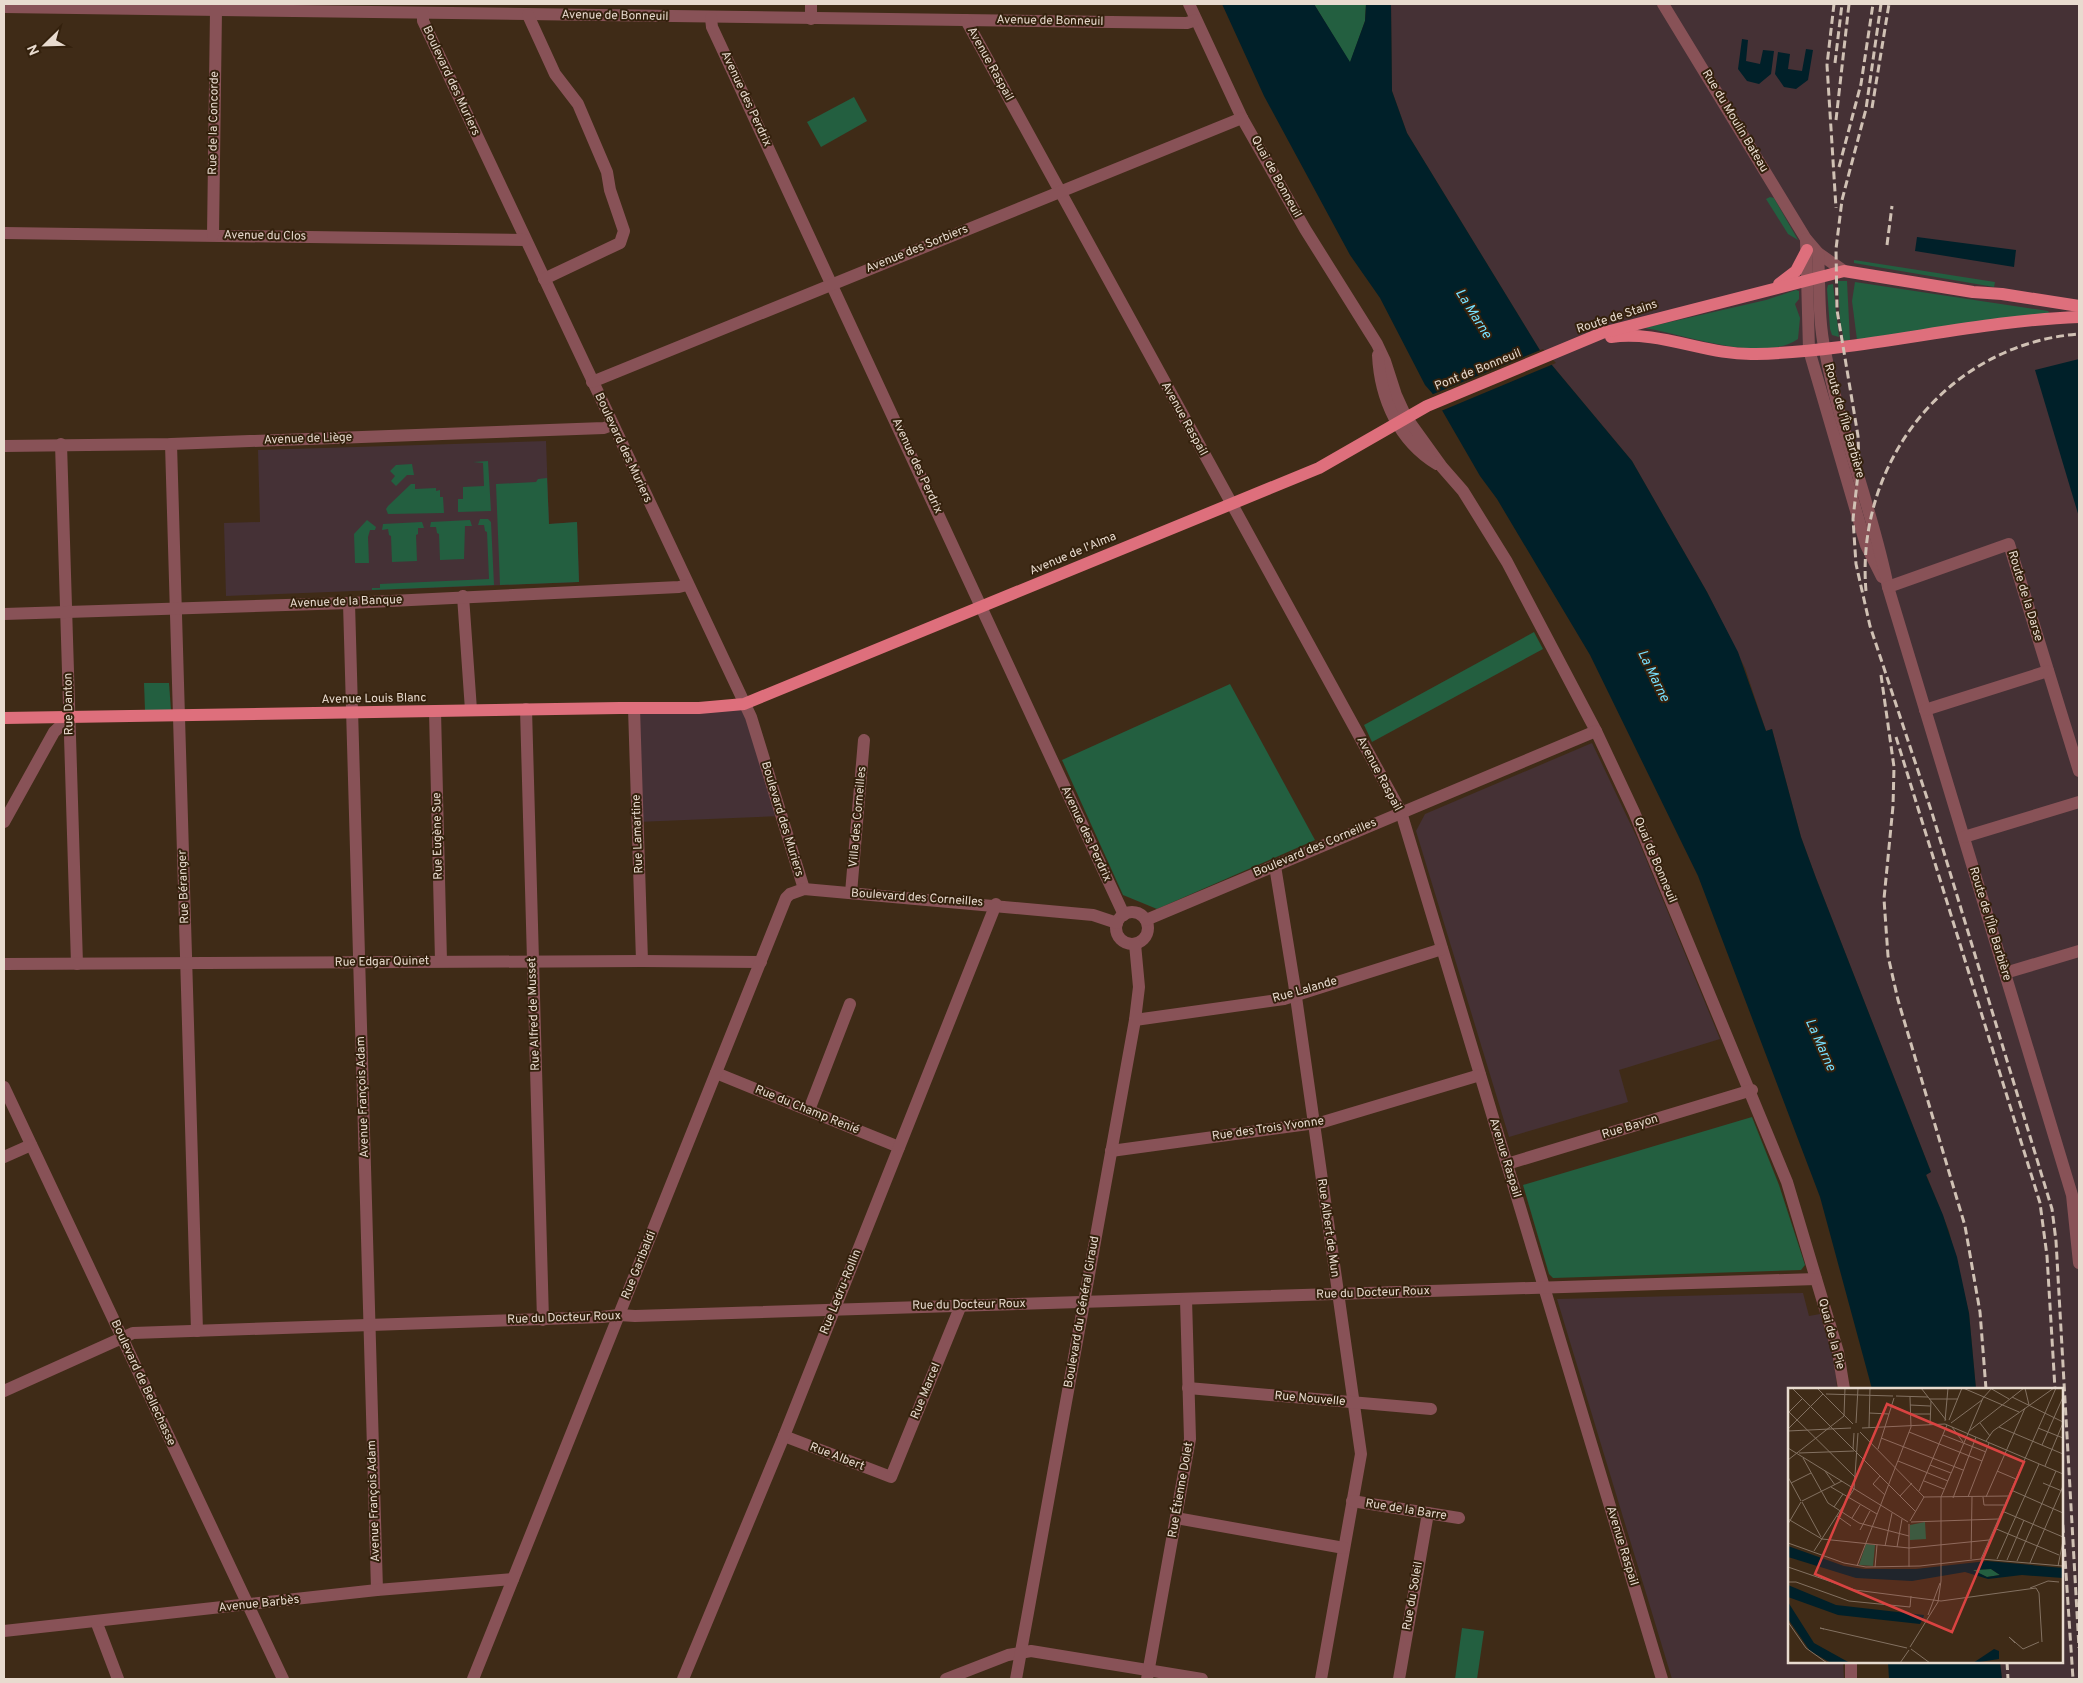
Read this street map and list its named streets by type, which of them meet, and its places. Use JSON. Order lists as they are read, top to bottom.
{
  "streets": {
    "main road": [
      "Route de Stains",
      "Pont de Bonneuil",
      "Avenue de l'Alma",
      "Avenue Louis Blanc"
    ],
    "street": [
      "Avenue de Bonneuil",
      "Avenue Raspail",
      "Boulevard des Muriers",
      "Avenue des Perdrix",
      "Rue du Moulin Bateau",
      "Rue de la Concorde",
      "Quai de Bonneuil",
      "Avenue du Clos",
      "Avenue des Sorbiers",
      "Route de l'Île Barbière",
      "Avenue de Liège",
      "Route de la Darse",
      "Avenue de la Banque",
      "Rue Danton",
      "Villa des Corneilles",
      "Rue Lamartine",
      "Rue Eugène Sue",
      "Boulevard des Corneilles",
      "Rue Béranger",
      "Rue Edgar Quinet",
      "Rue Lalande",
      "Rue Alfred de Musset",
      "Avenue François Adam",
      "Rue du Champ Renié",
      "Rue Bayon",
      "Rue des Trois Yvonne",
      "Rue Albert de Mun",
      "Rue Garibaldi",
      "Rue Ledru-Rollin",
      "Rue du Docteur Roux",
      "Boulevard du Général Giraud",
      "Quai de la Pie",
      "Boulevard de Bellechasse",
      "Rue Marcel",
      "Rue Nouvelle",
      "Rue Albert",
      "Rue Étienne Dolet",
      "Rue de la Barre",
      "Rue du Soleil",
      "Avenue Barbès"
    ]
  },
  "crossings": [
    ["Avenue de Bonneuil", "Avenue Raspail"],
    ["Avenue de Bonneuil", "Boulevard des Muriers"],
    ["Avenue de Bonneuil", "Avenue des Perdrix"],
    ["Avenue de Bonneuil", "Rue de la Concorde"],
    ["Avenue de Bonneuil", "Quai de Bonneuil"],
    ["Avenue Raspail", "Avenue des Sorbiers"],
    ["Avenue Raspail", "Avenue de l'Alma"],
    ["Avenue Raspail", "Boulevard des Corneilles"],
    ["Avenue Raspail", "Rue Lalande"],
    ["Avenue Raspail", "Rue Bayon"],
    ["Avenue Raspail", "Rue des Trois Yvonne"],
    ["Avenue Raspail", "Rue du Docteur Roux"],
    ["Boulevard des Muriers", "Avenue du Clos"],
    ["Boulevard des Muriers", "Avenue des Sorbiers"],
    ["Boulevard des Muriers", "Avenue de Liège"],
    ["Boulevard des Muriers", "Avenue de l'Alma"],
    ["Boulevard des Muriers", "Avenue de la Banque"],
    ["Boulevard des Muriers", "Avenue Louis Blanc"],
    ["Boulevard des Muriers", "Boulevard des Corneilles"],
    ["Boulevard des Muriers", "Rue Garibaldi"],
    ["Avenue des Perdrix", "Avenue des Sorbiers"],
    ["Avenue des Perdrix", "Avenue de l'Alma"],
    ["Avenue des Perdrix", "Boulevard des Corneilles"],
    ["Avenue des Perdrix", "Boulevard du Général Giraud"],
    ["Rue du Moulin Bateau", "Route de l'Île Barbière"],
    ["Rue de la Concorde", "Avenue du Clos"],
    ["Quai de Bonneuil", "Avenue des Sorbiers"],
    ["Quai de Bonneuil", "Pont de Bonneuil"],
    ["Quai de Bonneuil", "Avenue de l'Alma"],
    ["Quai de Bonneuil", "Boulevard des Corneilles"],
    ["Quai de Bonneuil", "Rue Bayon"],
    ["Quai de Bonneuil", "Rue du Docteur Roux"],
    ["Quai de Bonneuil", "Quai de la Pie"],
    ["Route de Stains", "Pont de Bonneuil"],
    ["Route de Stains", "Route de l'Île Barbière"],
    ["Pont de Bonneuil", "Avenue de l'Alma"],
    ["Route de l'Île Barbière", "Route de la Darse"],
    ["Avenue de Liège", "Rue Danton"],
    ["Avenue de Liège", "Rue Béranger"],
    ["Avenue de l'Alma", "Avenue Louis Blanc"],
    ["Avenue de la Banque", "Rue Danton"],
    ["Avenue de la Banque", "Rue Béranger"],
    ["Avenue de la Banque", "Avenue François Adam"],
    ["Avenue Louis Blanc", "Rue Danton"],
    ["Avenue Louis Blanc", "Rue Lamartine"],
    ["Avenue Louis Blanc", "Rue Eugène Sue"],
    ["Avenue Louis Blanc", "Rue Béranger"],
    ["Avenue Louis Blanc", "Rue Alfred de Musset"],
    ["Avenue Louis Blanc", "Avenue François Adam"],
    ["Rue Danton", "Rue Edgar Quinet"],
    ["Villa des Corneilles", "Boulevard des Corneilles"],
    ["Rue Lamartine", "Rue Edgar Quinet"],
    ["Rue Eugène Sue", "Rue Edgar Quinet"],
    ["Boulevard des Corneilles", "Rue Albert de Mun"],
    ["Boulevard des Corneilles", "Rue Garibaldi"],
    ["Boulevard des Corneilles", "Rue Ledru-Rollin"],
    ["Boulevard des Corneilles", "Boulevard du Général Giraud"],
    ["Rue Béranger", "Rue Edgar Quinet"],
    ["Rue Béranger", "Rue du Docteur Roux"],
    ["Rue Edgar Quinet", "Rue Alfred de Musset"],
    ["Rue Edgar Quinet", "Avenue François Adam"],
    ["Rue Edgar Quinet", "Rue Garibaldi"],
    ["Rue Lalande", "Rue Albert de Mun"],
    ["Rue Lalande", "Boulevard du Général Giraud"],
    ["Rue Alfred de Musset", "Rue du Docteur Roux"],
    ["Avenue François Adam", "Rue du Docteur Roux"],
    ["Avenue François Adam", "Avenue Barbès"],
    ["Rue du Champ Renié", "Rue Garibaldi"],
    ["Rue du Champ Renié", "Rue Ledru-Rollin"],
    ["Rue des Trois Yvonne", "Rue Albert de Mun"],
    ["Rue des Trois Yvonne", "Boulevard du Général Giraud"],
    ["Rue Albert de Mun", "Rue du Docteur Roux"],
    ["Rue Albert de Mun", "Rue Nouvelle"],
    ["Rue Albert de Mun", "Rue de la Barre"],
    ["Rue Garibaldi", "Rue du Docteur Roux"],
    ["Rue Garibaldi", "Avenue Barbès"],
    ["Rue Ledru-Rollin", "Rue du Docteur Roux"],
    ["Rue Ledru-Rollin", "Rue Albert"],
    ["Rue du Docteur Roux", "Boulevard du Général Giraud"],
    ["Rue du Docteur Roux", "Quai de la Pie"],
    ["Rue du Docteur Roux", "Boulevard de Bellechasse"],
    ["Rue du Docteur Roux", "Rue Marcel"],
    ["Rue du Docteur Roux", "Rue Étienne Dolet"],
    ["Boulevard de Bellechasse", "Avenue Barbès"],
    ["Rue Marcel", "Rue Albert"],
    ["Rue Nouvelle", "Rue Étienne Dolet"],
    ["Rue de la Barre", "Rue du Soleil"]
  ],
  "water": ["La Marne"],
  "north": "bottom left"
}
